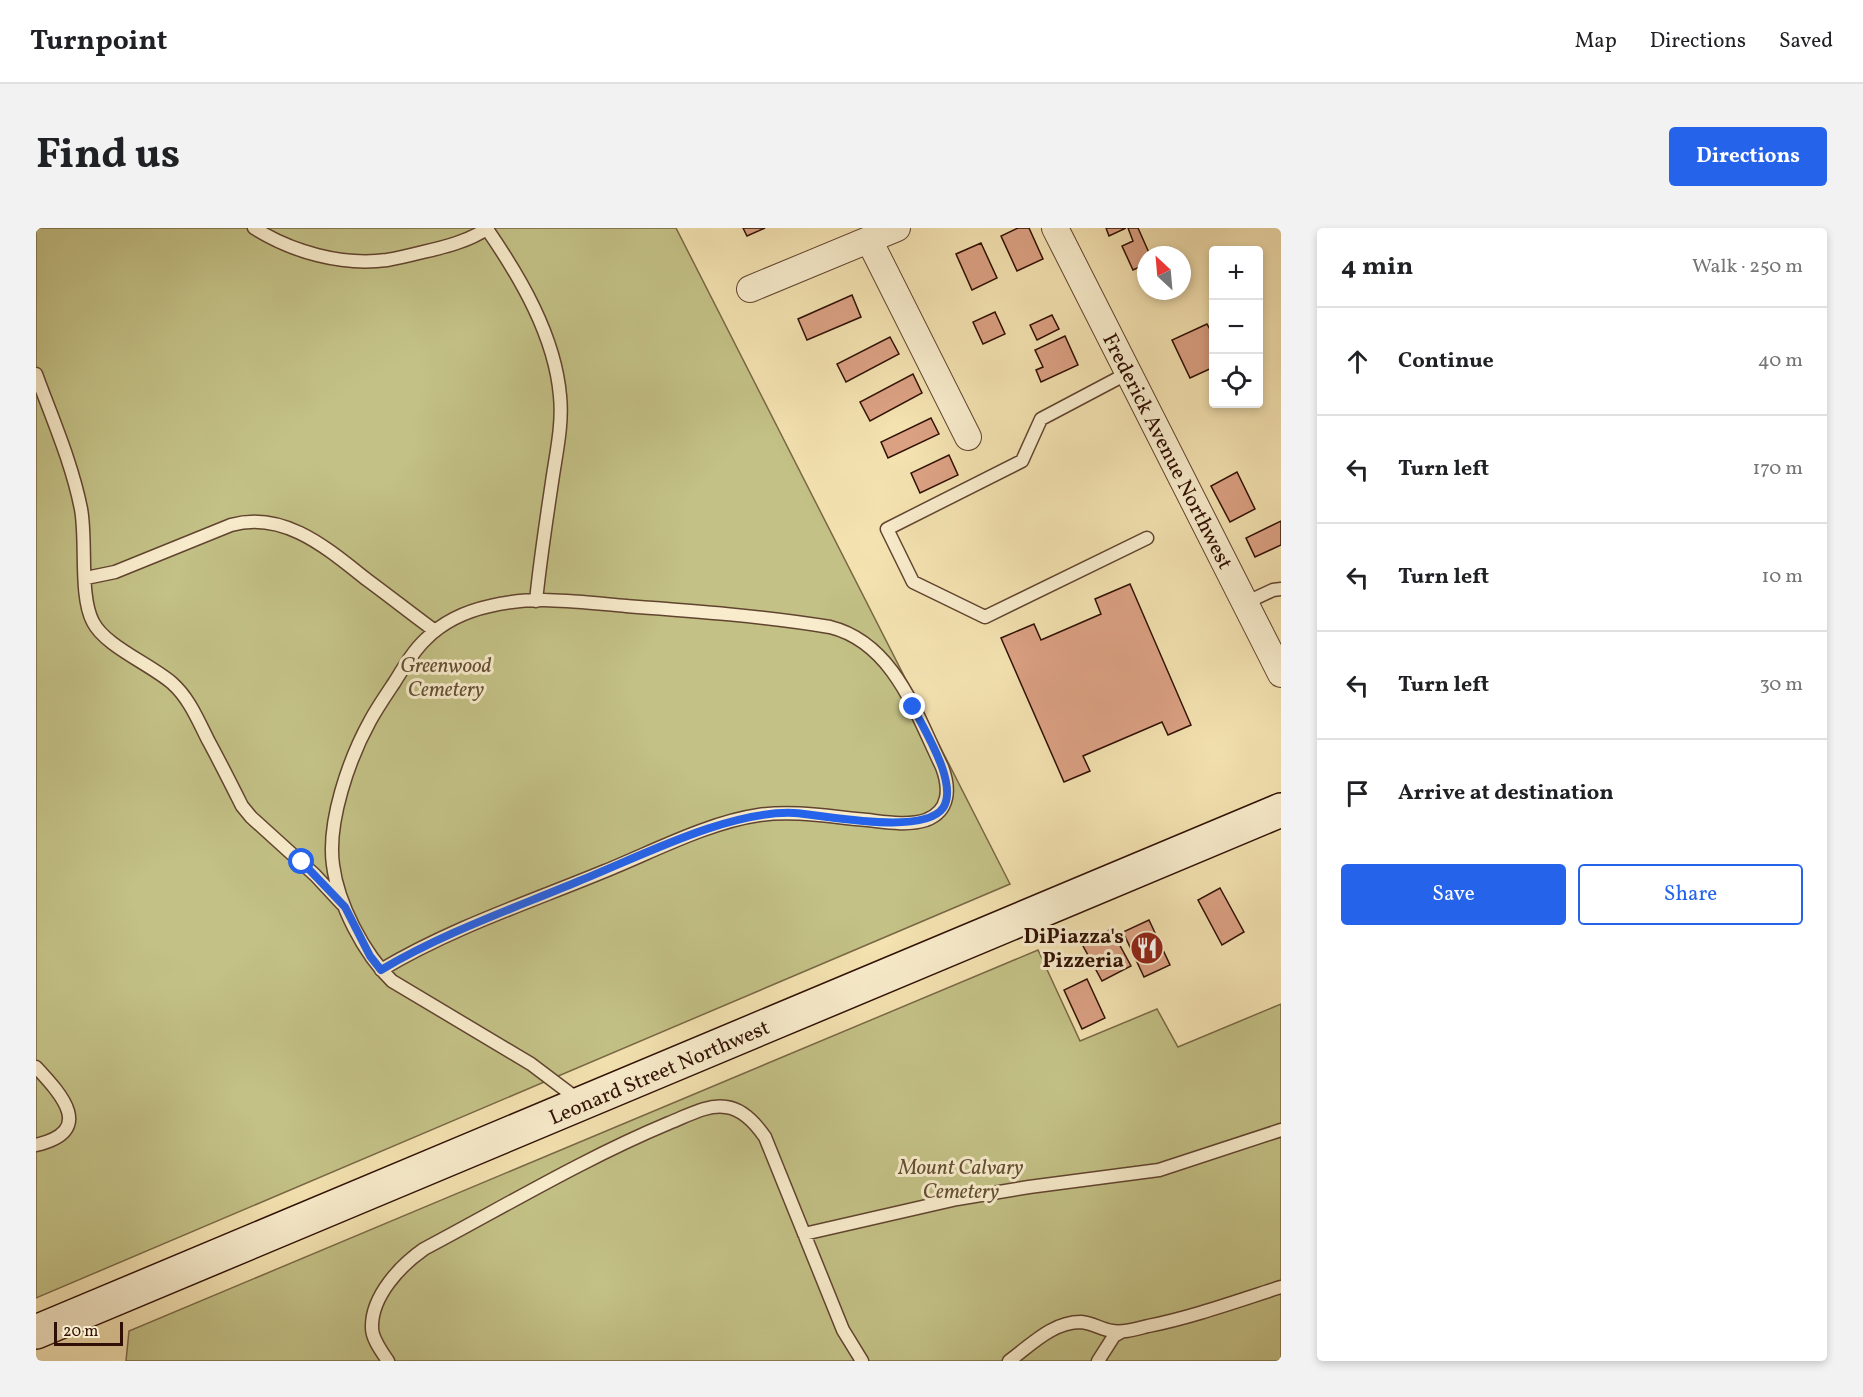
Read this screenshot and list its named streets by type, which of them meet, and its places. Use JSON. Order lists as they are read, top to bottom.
{
  "streets": {
    "main road": ["Leonard Street Northwest"],
    "street": ["Frederick Avenue Northwest"]
  },
  "parks": ["Greenwood Cemetery", "Mount Calvary Cemetery"],
  "places": {
    "restaurant": ["DiPiazza's Pizzeria"]
  },
  "scale_bar": "20 m",
  "north": "top left",
  "page": {
    "header": "Turnpoint",
    "nav": ["Map", "Directions", "Saved"],
    "title": "Find us",
    "buttons": [
      "Directions",
      ["Save", "Share"]
    ],
    "heading": ["4 min", "Walk · 250 m"],
    "map_buttons": ["+", "−"],
    "list": [
      ["Continue", "40 m"],
      ["Turn left", "170 m"],
      ["Turn left", "10 m"],
      ["Turn left", "30 m"],
      "Arrive at destination"
    ],
    "scale": "20 m"
  }
}
